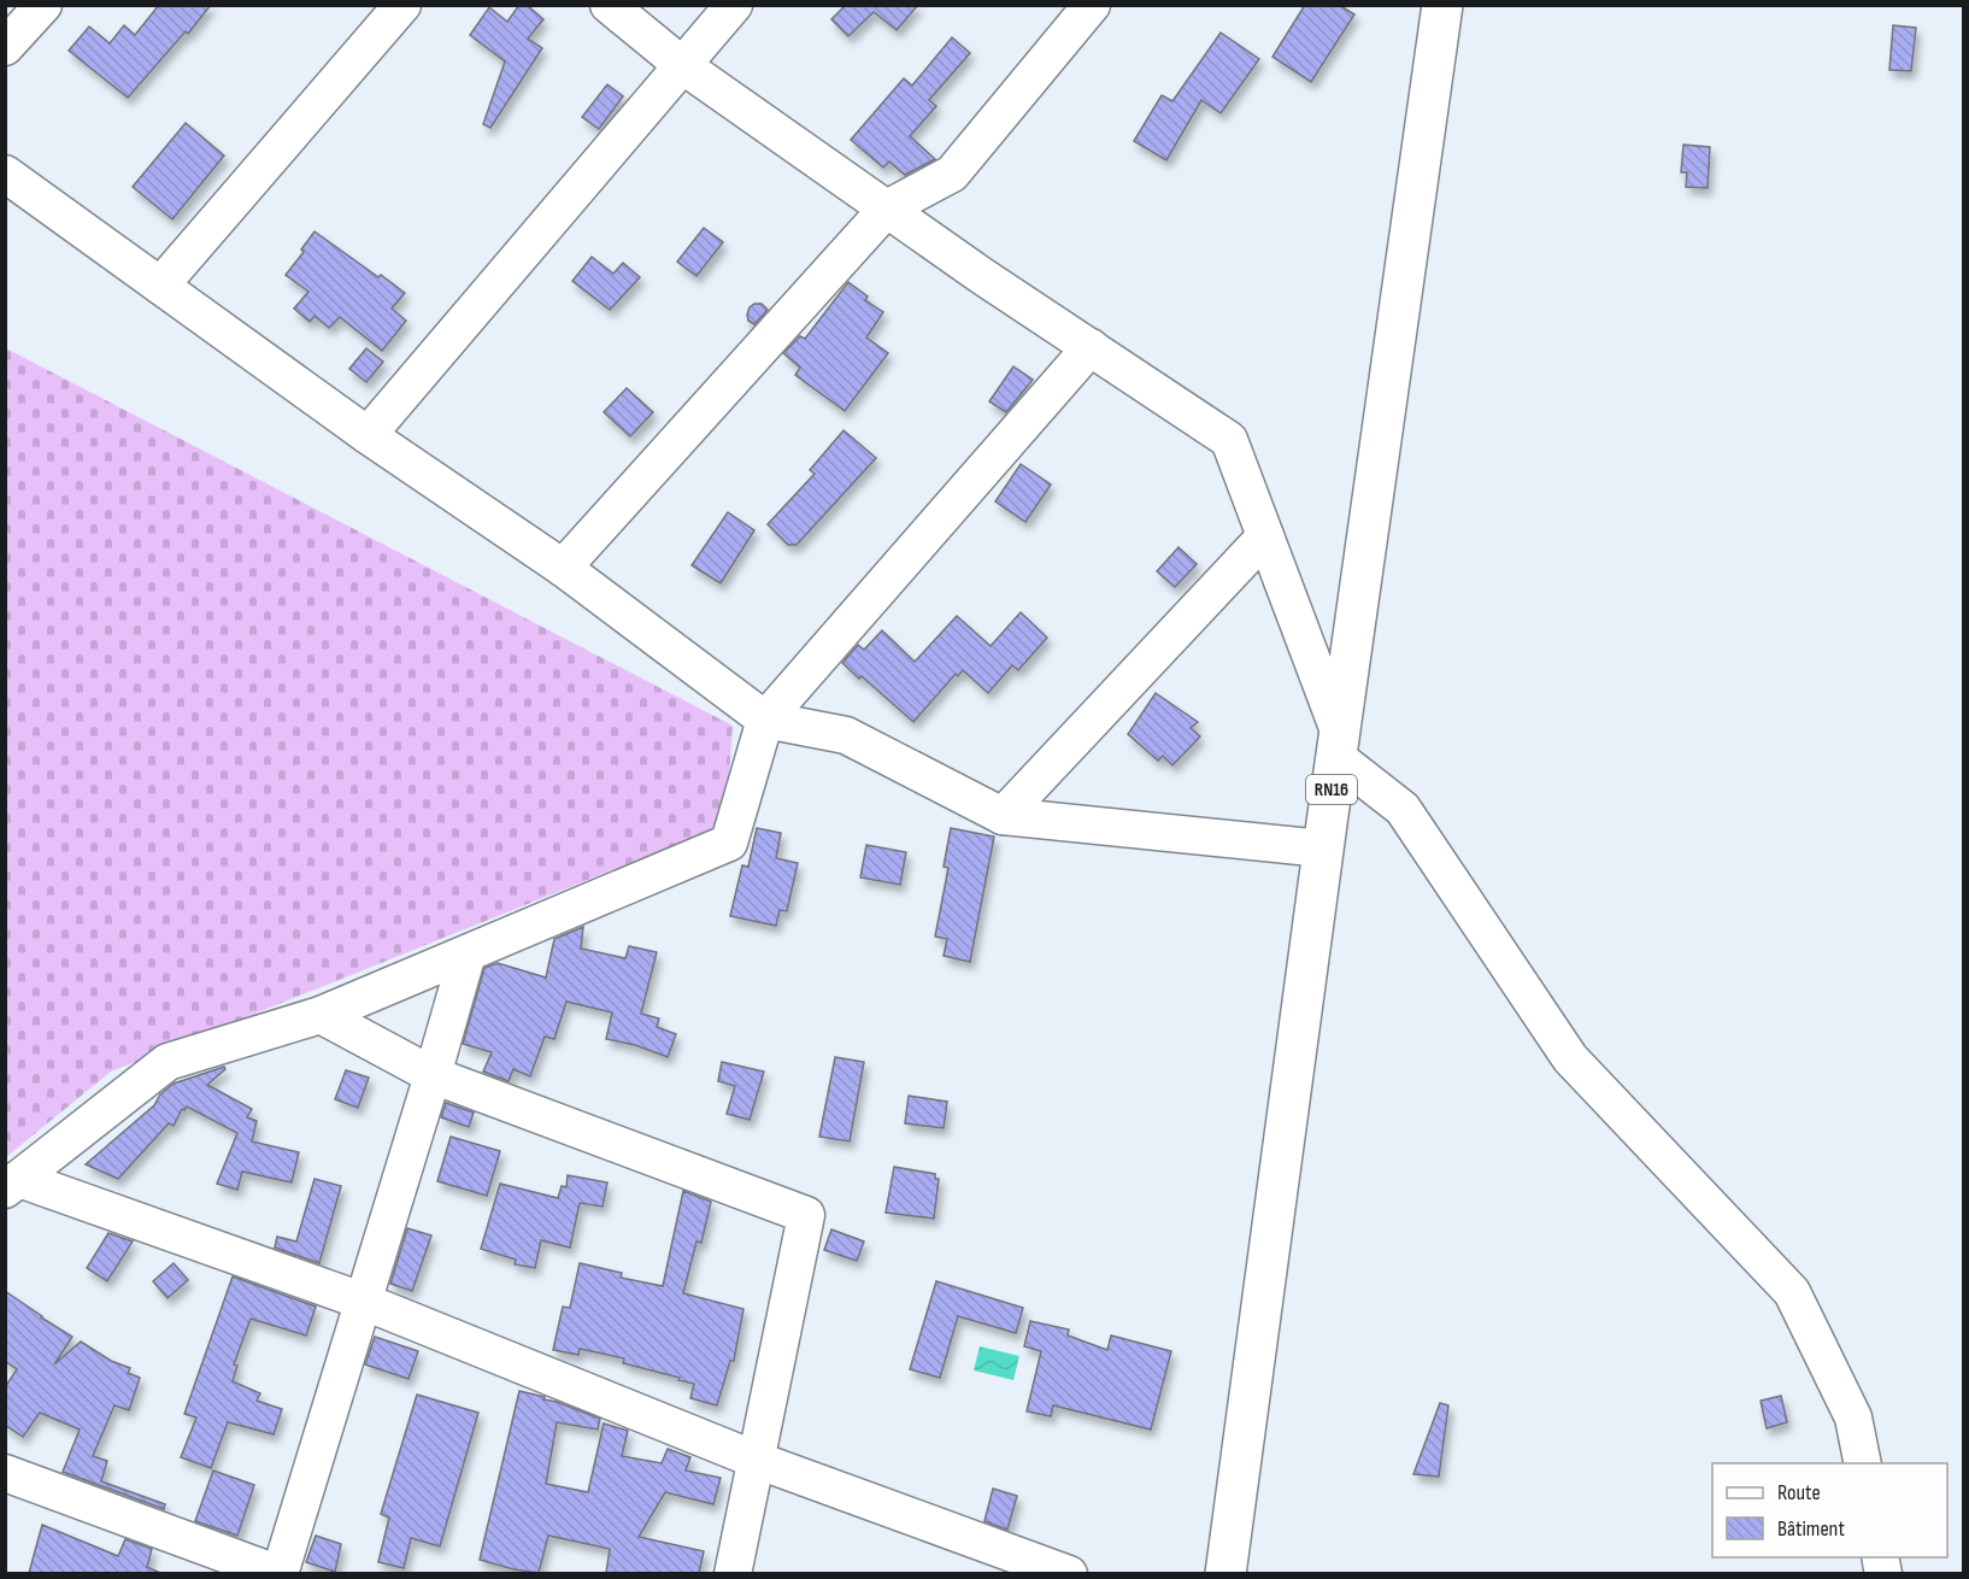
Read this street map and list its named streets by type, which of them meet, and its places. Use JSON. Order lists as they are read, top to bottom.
{
  "streets": {
    "main road": ["RN16"]
  },
  "legend": ["Route", "Bâtiment"]
}
